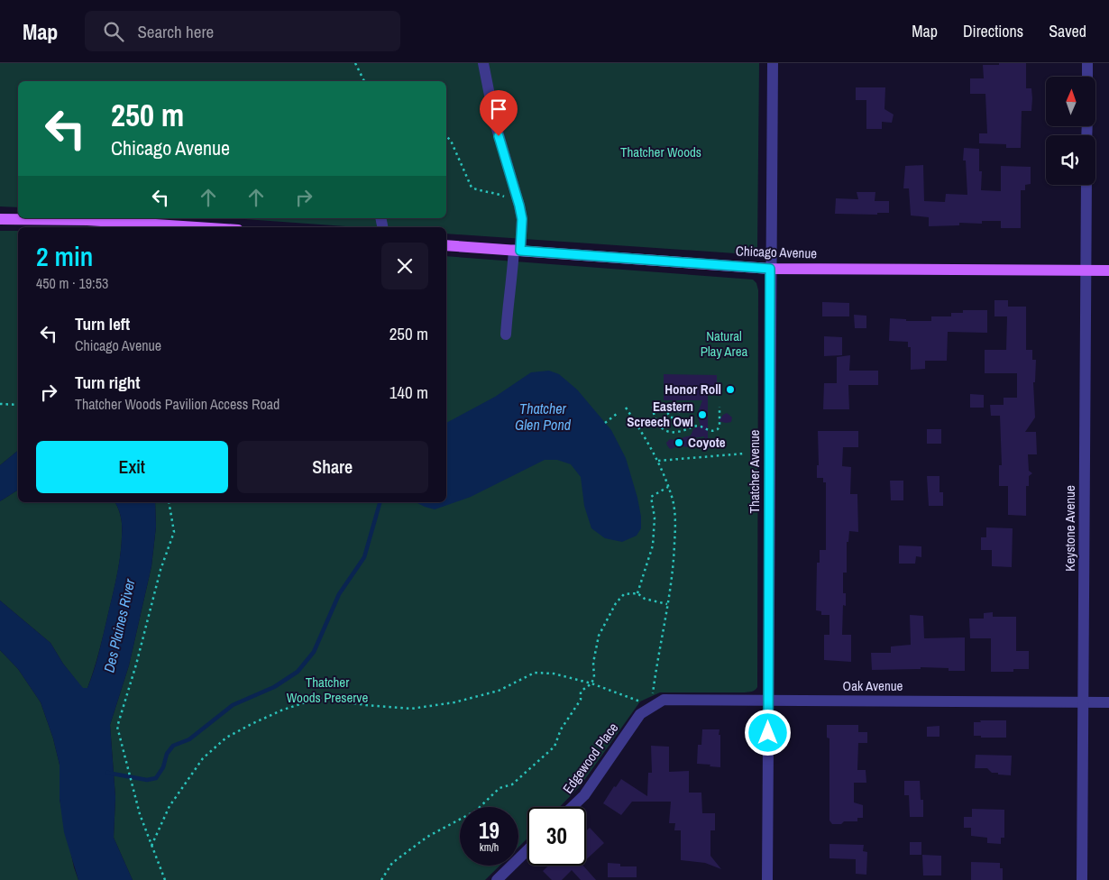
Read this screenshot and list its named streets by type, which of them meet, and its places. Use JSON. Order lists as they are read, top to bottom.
{
  "streets": {
    "main road": ["Chicago Avenue"],
    "street": [
      "Thatcher Avenue",
      "Keystone Avenue",
      "Oak Avenue",
      "Edgewood Place"
    ]
  },
  "crossings": [
    ["Chicago Avenue", "Thatcher Avenue"],
    ["Chicago Avenue", "Keystone Avenue"],
    ["Thatcher Avenue", "Oak Avenue"],
    ["Keystone Avenue", "Oak Avenue"],
    ["Oak Avenue", "Edgewood Place"]
  ],
  "water": ["Thatcher Glen Pond", "Des Plaines River"],
  "parks": ["Thatcher Woods", "Natural Play Area", "Thatcher Woods Preserve"],
  "places": ["Honor Roll", "Eastern Screech Owl", "Coyote"],
  "north": "top",
  "page": {
    "header": "Map",
    "search": "Search here",
    "nav": ["Map", "Directions", "Saved"],
    "turn": ["250 m", "Chicago Avenue"],
    "heading": ["2 min", "450 m · 19:53"],
    "list": [
      {
        "name": "Turn left",
        "note": "Chicago Avenue",
        "value": "250 m"
      },
      {
        "name": "Turn right",
        "note": "Thatcher Woods Pavilion Access Road",
        "value": "140 m"
      }
    ],
    "buttons": ["Exit", "Share"],
    "speed": "19 km/h",
    "limit": "30"
  }
}
